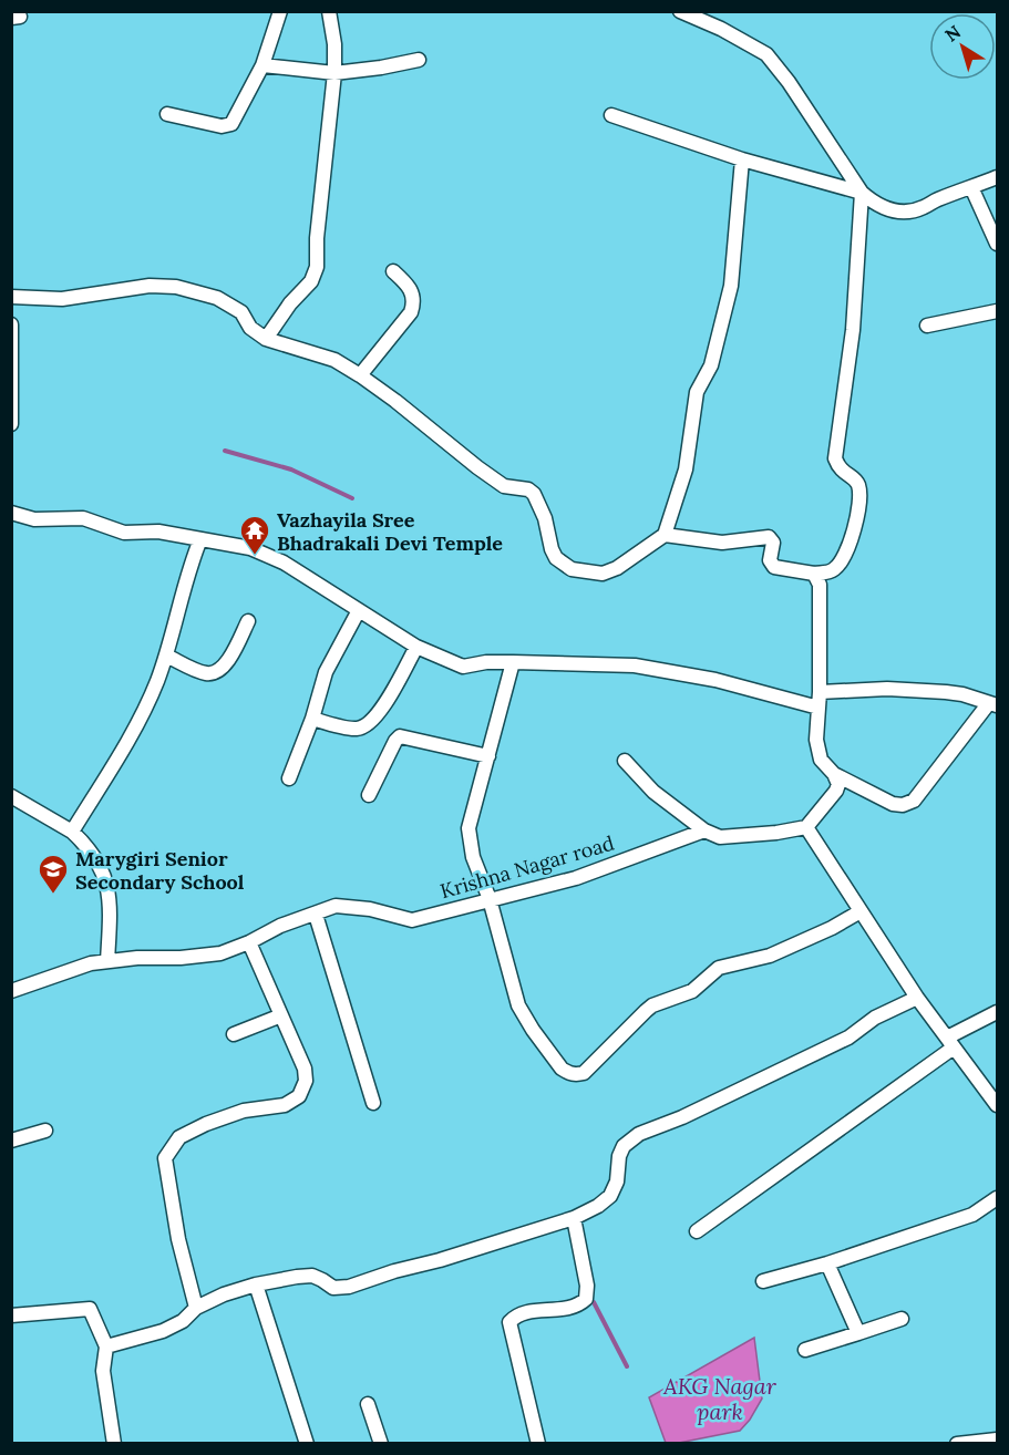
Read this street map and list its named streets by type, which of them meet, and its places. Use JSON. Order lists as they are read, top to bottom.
{
  "streets": {
    "street": ["Krishna Nagar road"]
  },
  "water": ["AKG Nagar park"],
  "places": {
    "temple": ["Vazhayila Sree Bhadrakali Devi Temple"],
    "school or university": ["Marygiri Senior Secondary School"]
  },
  "north": "top left"
}
